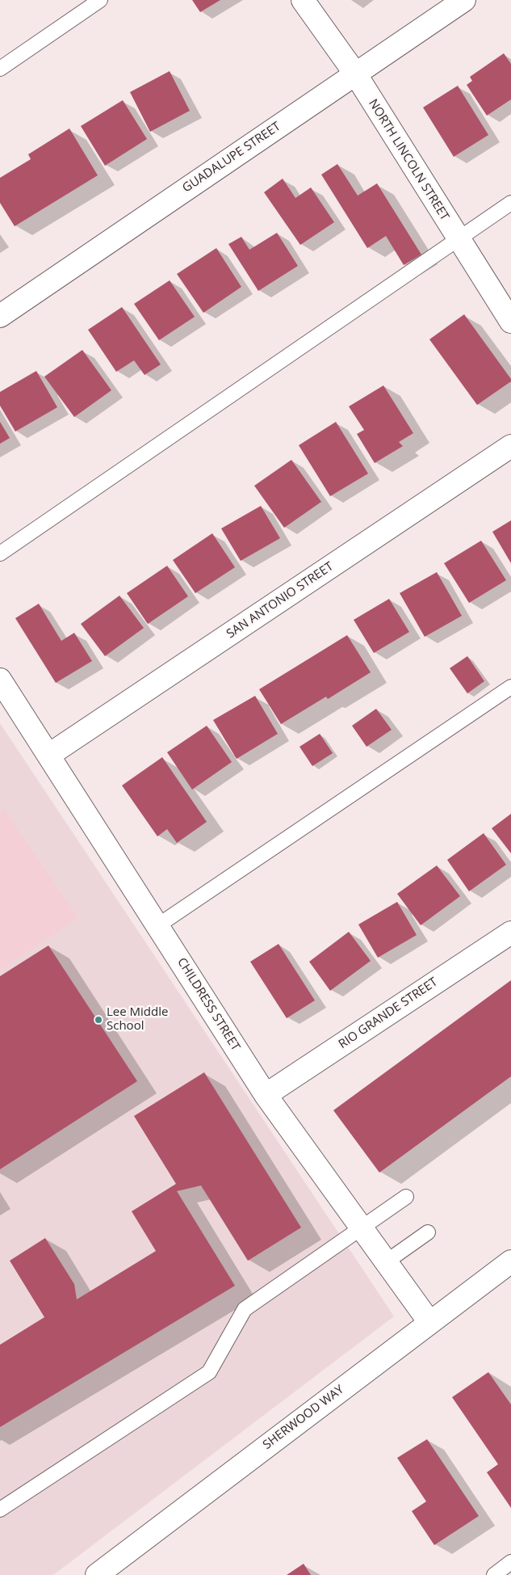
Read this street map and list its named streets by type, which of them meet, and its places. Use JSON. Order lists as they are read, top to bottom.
{
  "streets": {
    "street": [
      "GUADALUPE STREET",
      "NORTH LINCOLN STREET",
      "SAN ANTONIO STREET",
      "CHILDRESS STREET",
      "RIO GRANDE STREET",
      "SHERWOOD WAY"
    ]
  },
  "crossings": [
    ["GUADALUPE STREET", "NORTH LINCOLN STREET"],
    ["SAN ANTONIO STREET", "CHILDRESS STREET"],
    ["CHILDRESS STREET", "RIO GRANDE STREET"],
    ["CHILDRESS STREET", "SHERWOOD WAY"]
  ],
  "places": ["Lee Middle School"]
}
